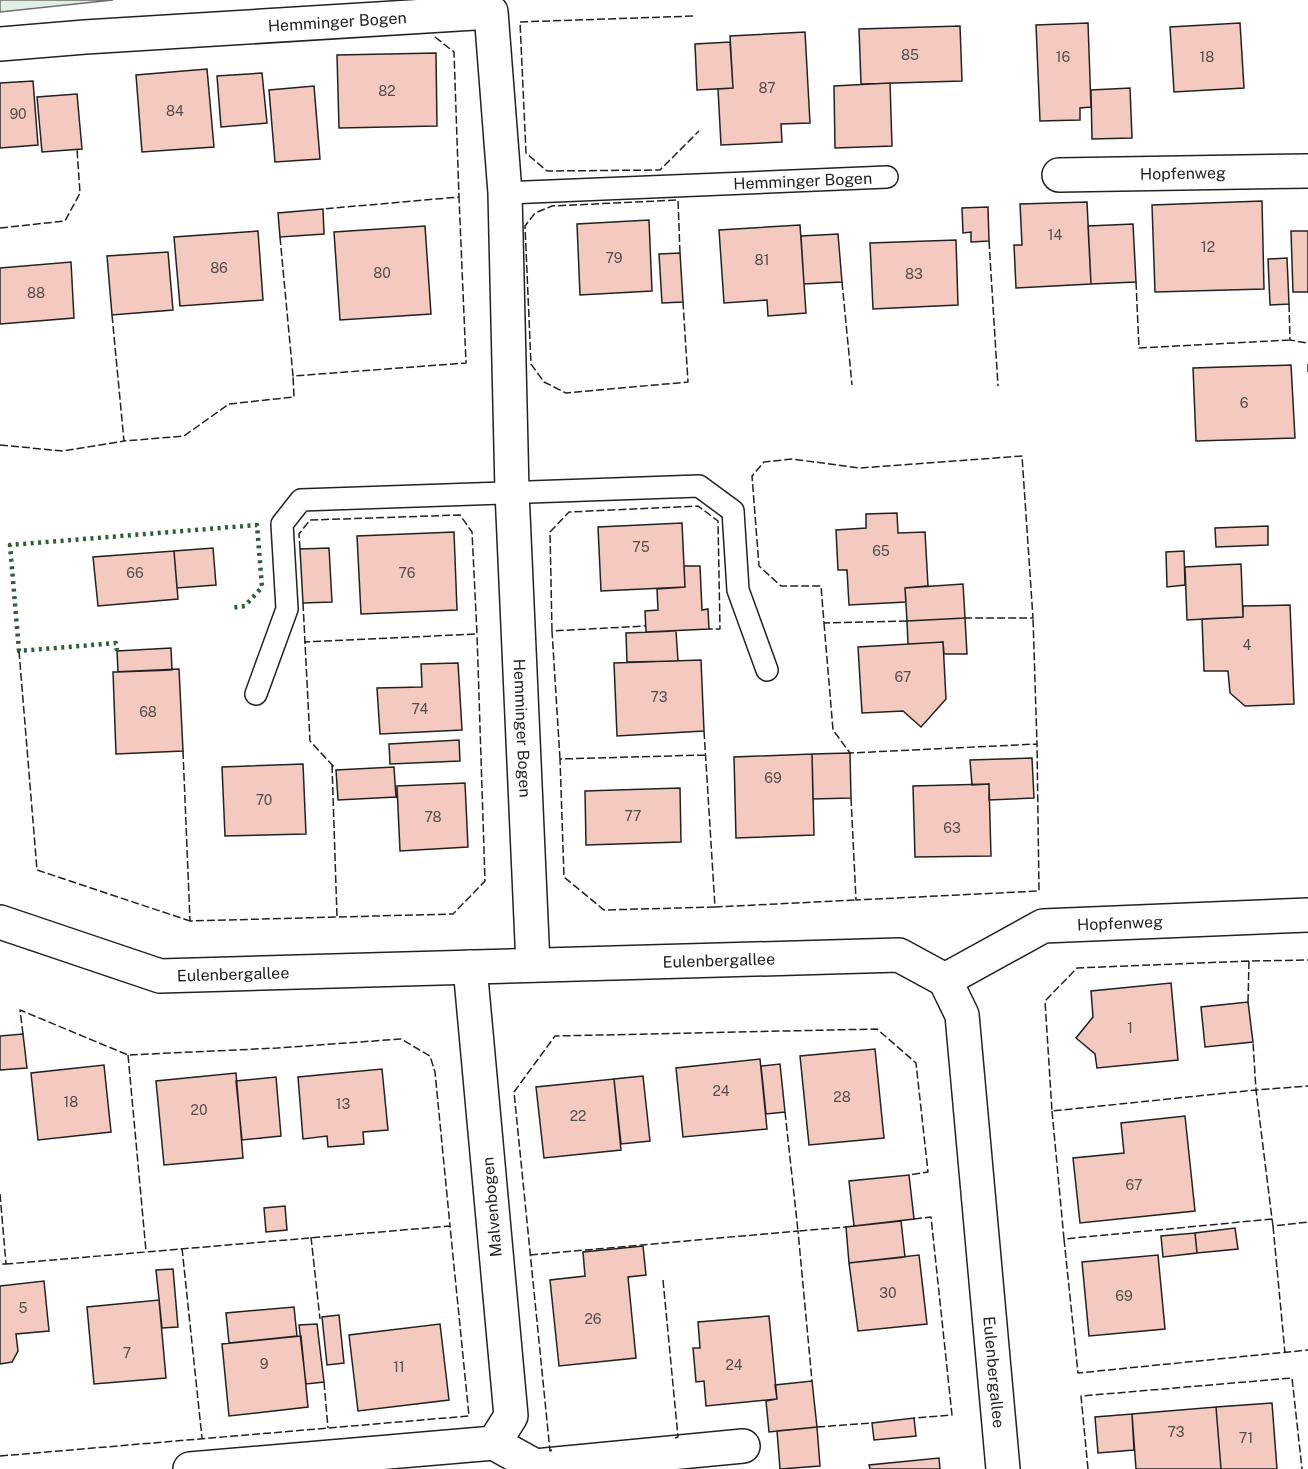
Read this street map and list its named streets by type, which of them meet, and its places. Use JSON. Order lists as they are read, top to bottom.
{
  "streets": {
    "street": [
      "Hemminger Bogen",
      "Hopfenweg",
      "Eulenbergallee",
      "Malvenbogen"
    ]
  },
  "crossings": [
    ["Hemminger Bogen", "Eulenbergallee"],
    ["Hopfenweg", "Eulenbergallee"],
    ["Eulenbergallee", "Malvenbogen"]
  ],
  "house_numbers": [
    "85",
    "16",
    "18",
    "87",
    "82",
    "84",
    "90",
    "14",
    "12",
    "79",
    "81",
    "86",
    "80",
    "83",
    "88",
    "6",
    "75",
    "65",
    "66",
    "76",
    "4",
    "67",
    "73",
    "74",
    "68",
    "69",
    "70",
    "77",
    "78",
    "63",
    "1",
    "24",
    "28",
    "18",
    "13",
    "20",
    "22",
    "67",
    "30",
    "69",
    "5",
    "26",
    "7",
    "9",
    "24",
    "11",
    "73",
    "71"
  ]
}
